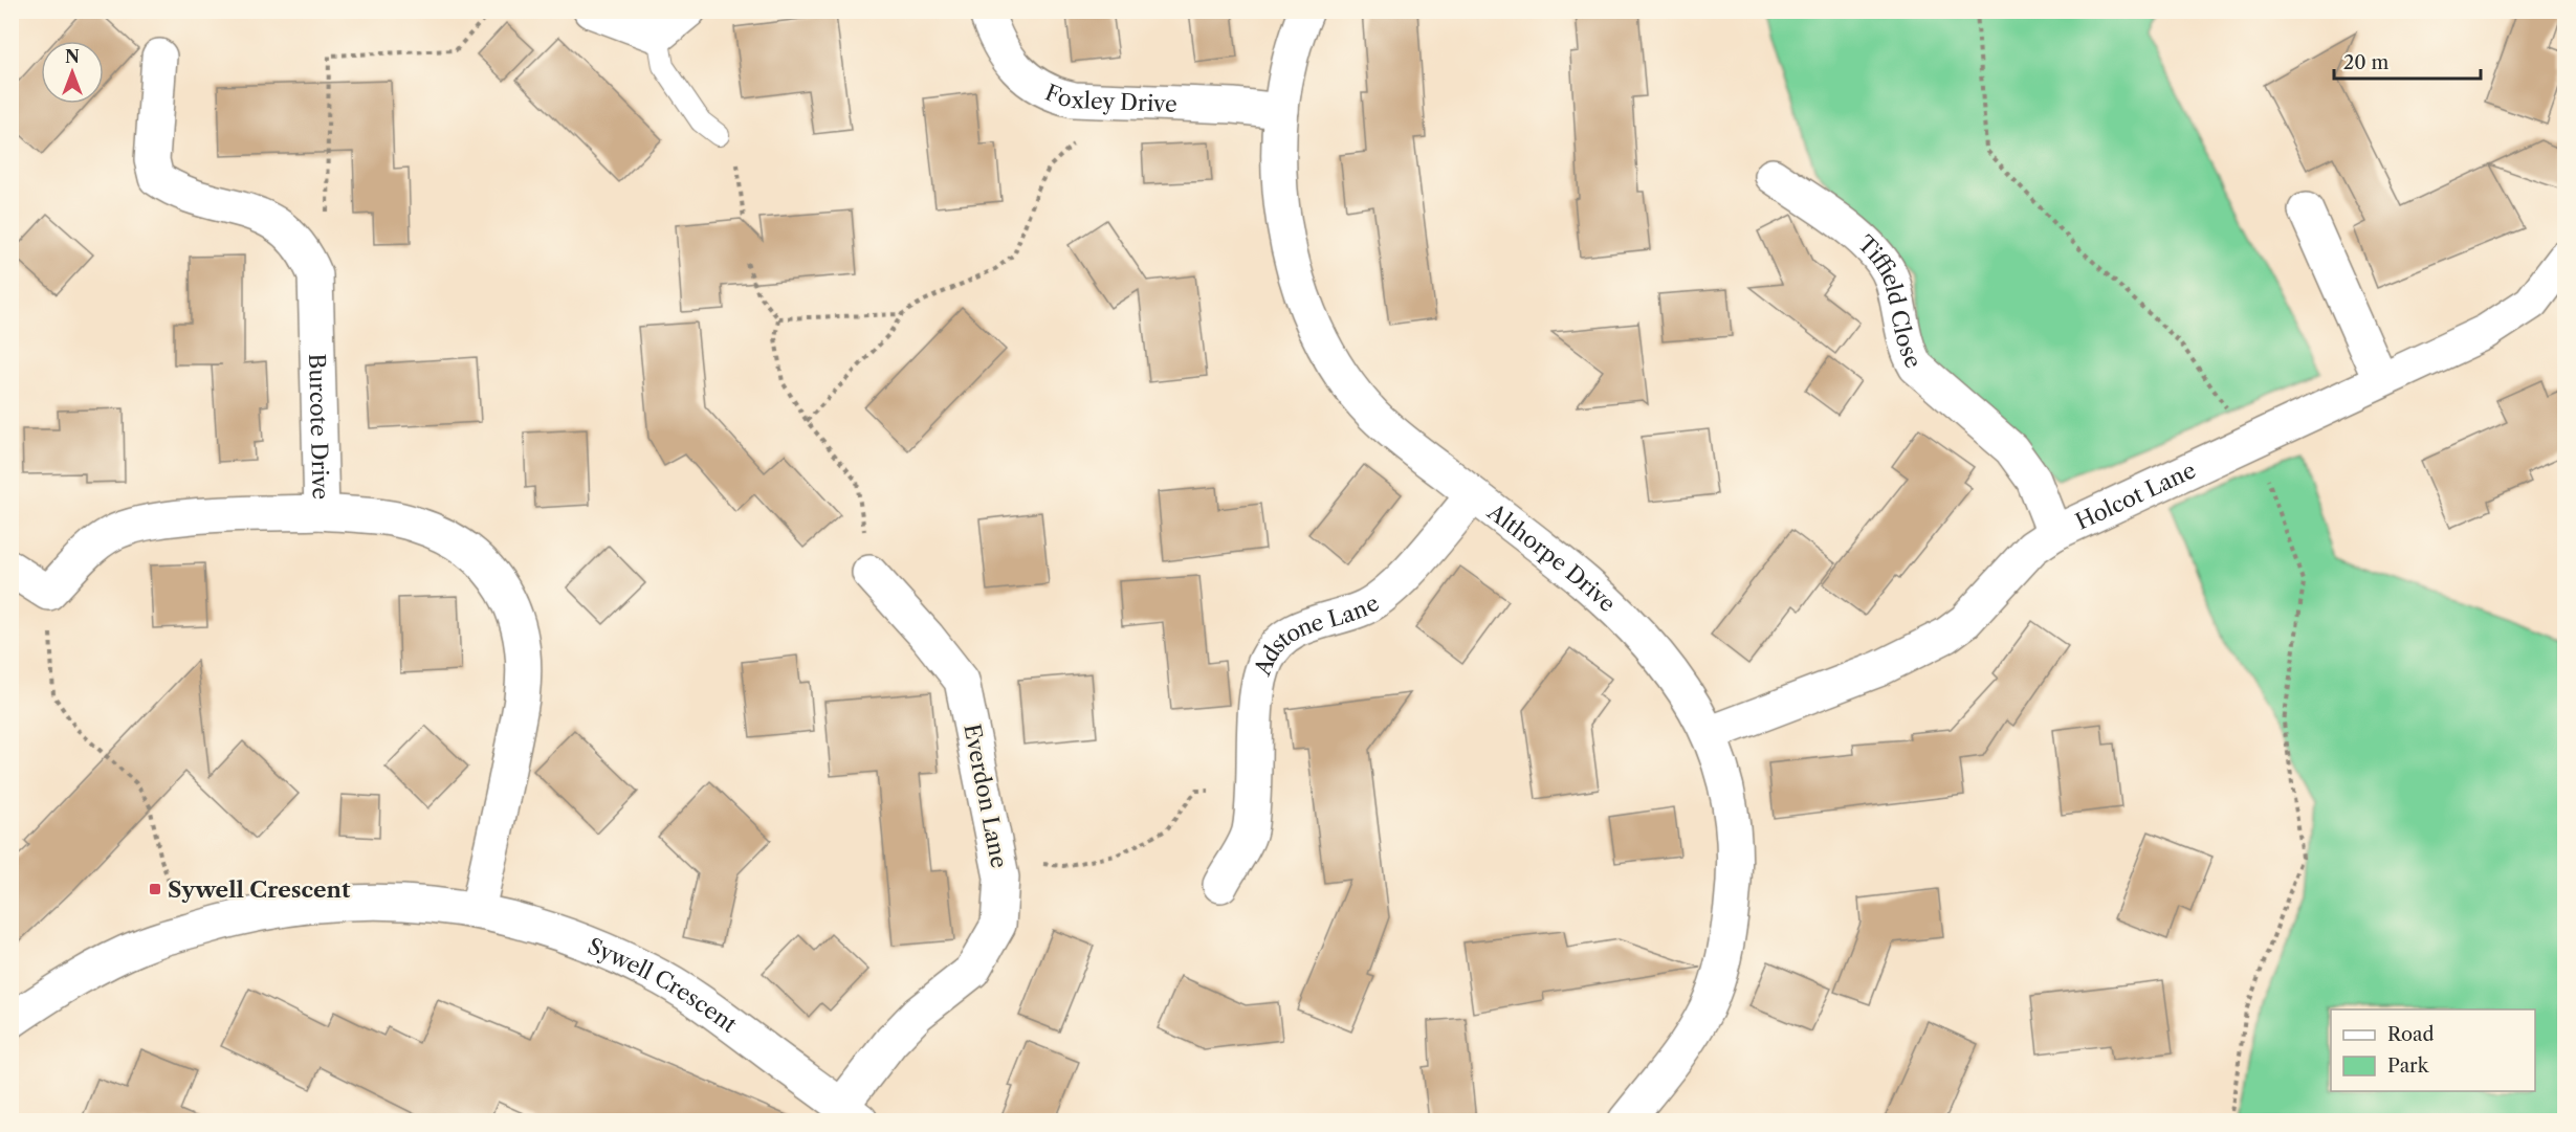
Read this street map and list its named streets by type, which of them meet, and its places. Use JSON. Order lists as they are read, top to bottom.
{
  "streets": {
    "street": [
      "Foxley Drive",
      "Tiffield Close",
      "Burcote Drive",
      "Holcot Lane",
      "Althorpe Drive",
      "Adstone Lane",
      "Everdon Lane",
      "Sywell Crescent"
    ]
  },
  "crossings": [
    ["Foxley Drive", "Althorpe Drive"],
    ["Tiffield Close", "Holcot Lane"],
    ["Burcote Drive", "Sywell Crescent"],
    ["Holcot Lane", "Althorpe Drive"],
    ["Althorpe Drive", "Adstone Lane"],
    ["Everdon Lane", "Sywell Crescent"]
  ],
  "places": {
    "transit": ["Sywell Crescent"]
  },
  "legend": ["Road", "Park"],
  "scale_bar": "20 m",
  "north": "top"
}
